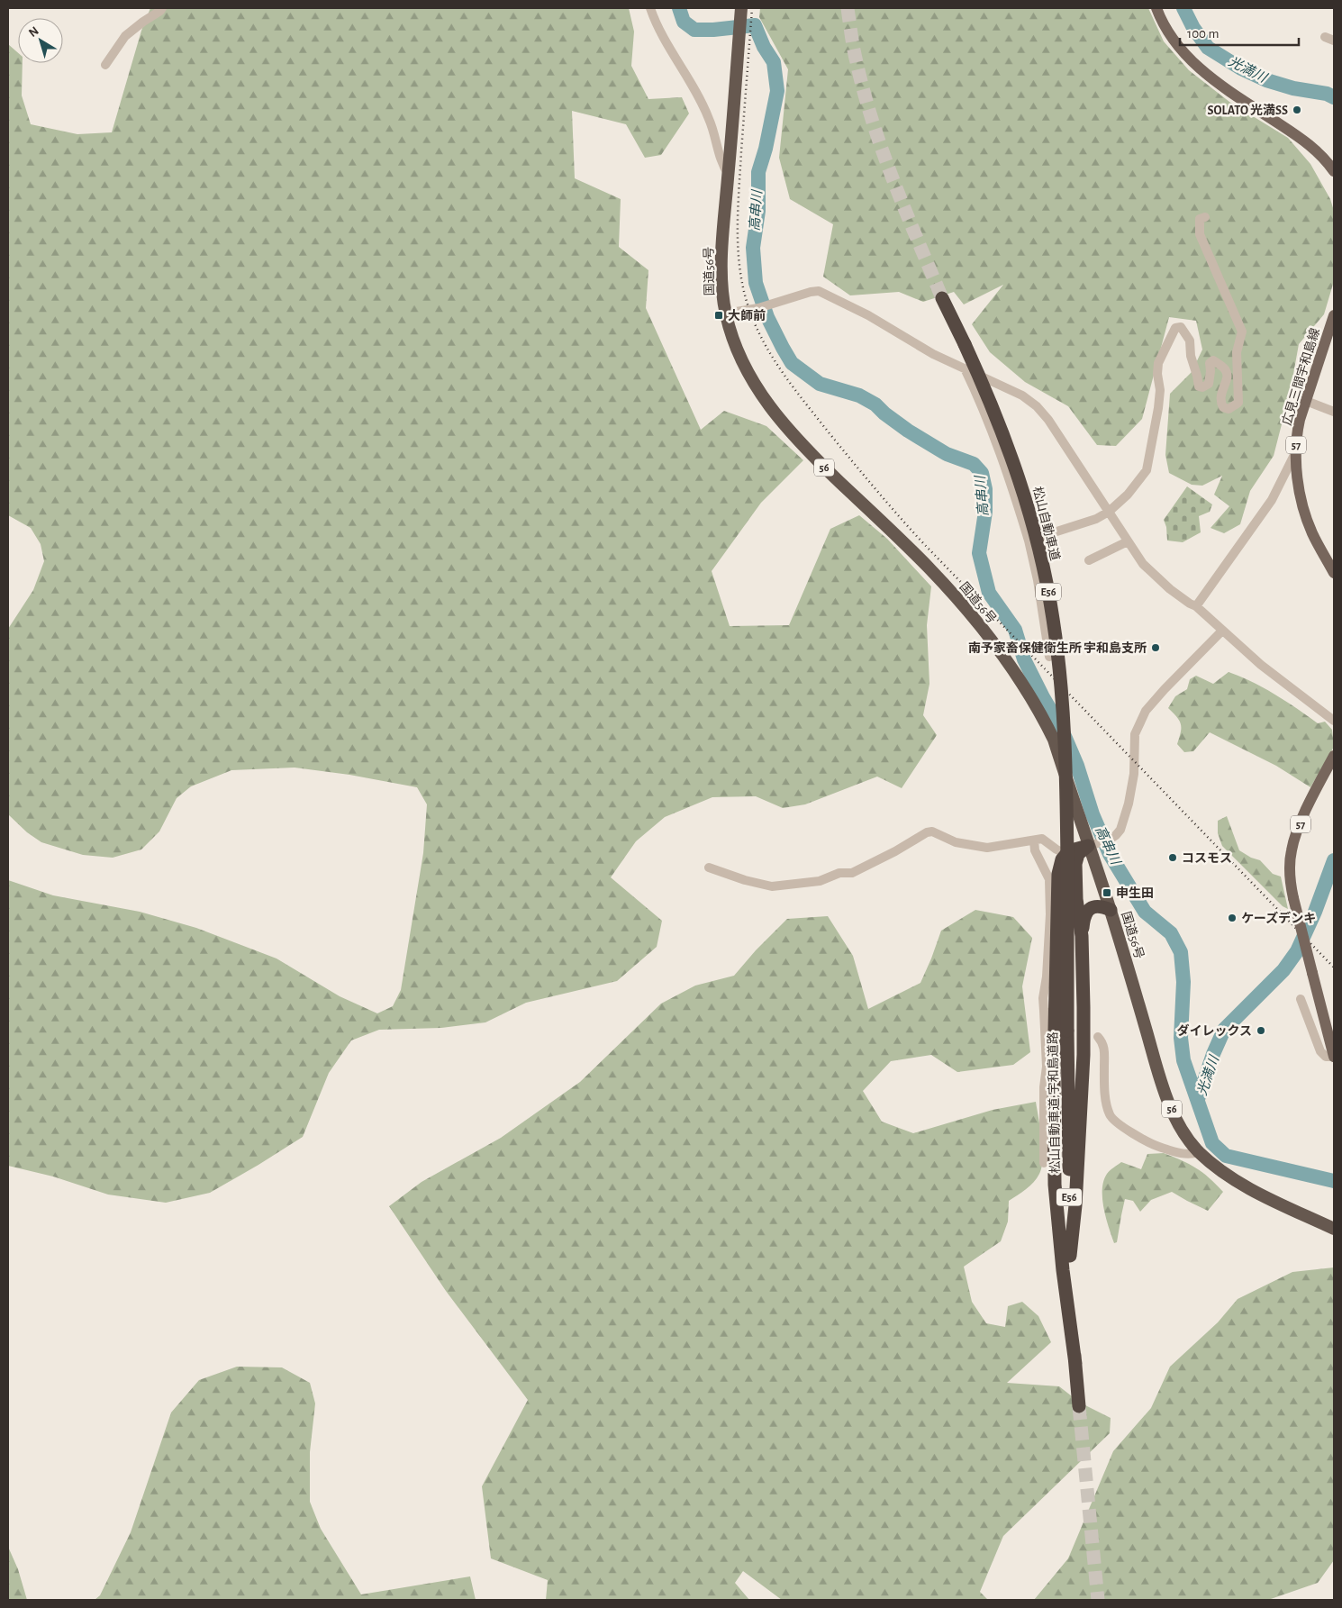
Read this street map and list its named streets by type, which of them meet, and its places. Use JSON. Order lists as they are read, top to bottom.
{
  "streets": {
    "highway": [
      "国道56号",
      "56",
      "松山自動車道",
      "E56",
      "松山自動車道;宇和島道路"
    ],
    "main road": ["広見三間宇和島線", "57"]
  },
  "crossings": [
    ["松山自動車道", "松山自動車道;宇和島道路"]
  ],
  "water": ["光満川", "高串川"],
  "places": {
    "other": [
      "SOLATO 光満SS",
      "南予家畜保健衛生所 宇和島支所",
      "コスモス",
      "ケーズデンキ",
      "ダイレックス"
    ],
    "transit": ["大師前", "申生田"]
  },
  "scale_bar": "100 m",
  "north": "top left"
}
